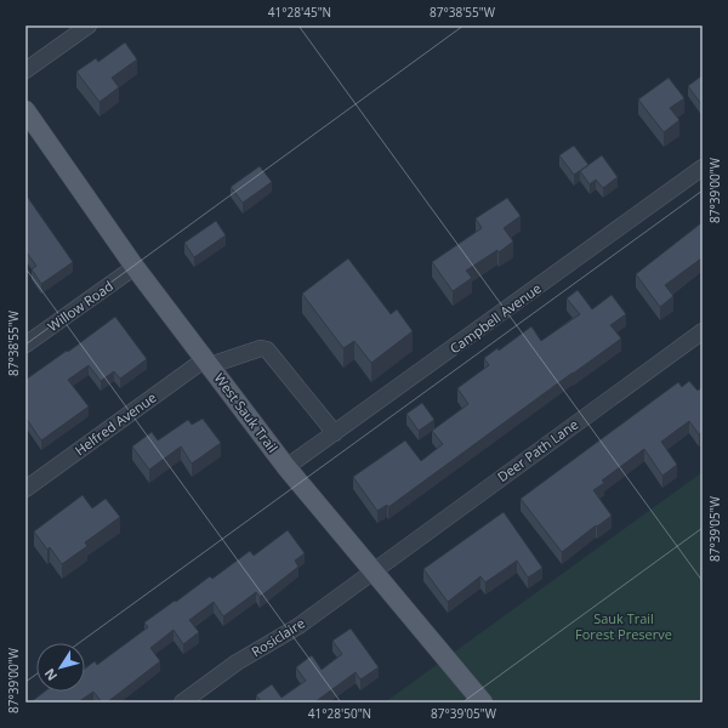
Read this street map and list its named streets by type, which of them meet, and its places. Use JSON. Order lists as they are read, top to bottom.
{
  "streets": {
    "main road": ["West Sauk Trail"],
    "street": [
      "Willow Road",
      "Campbell Avenue",
      "Helfred Avenue",
      "Deer Path Lane",
      "Rosiclaire"
    ]
  },
  "crossings": [
    ["Willow Road", "West Sauk Trail"],
    ["Campbell Avenue", "West Sauk Trail"],
    ["Campbell Avenue", "Helfred Avenue"],
    ["West Sauk Trail", "Helfred Avenue"],
    ["West Sauk Trail", "Deer Path Lane"],
    ["West Sauk Trail", "Rosiclaire"],
    ["Deer Path Lane", "Rosiclaire"]
  ],
  "parks": ["Sauk Trail Forest Preserve"],
  "north": "bottom left",
  "coordinates": [
    "41°28'45\"N",
    "87°38'55\"W",
    "87°39'00\"W",
    "87°39'05\"W",
    "41°28'50\"N"
  ]
}
